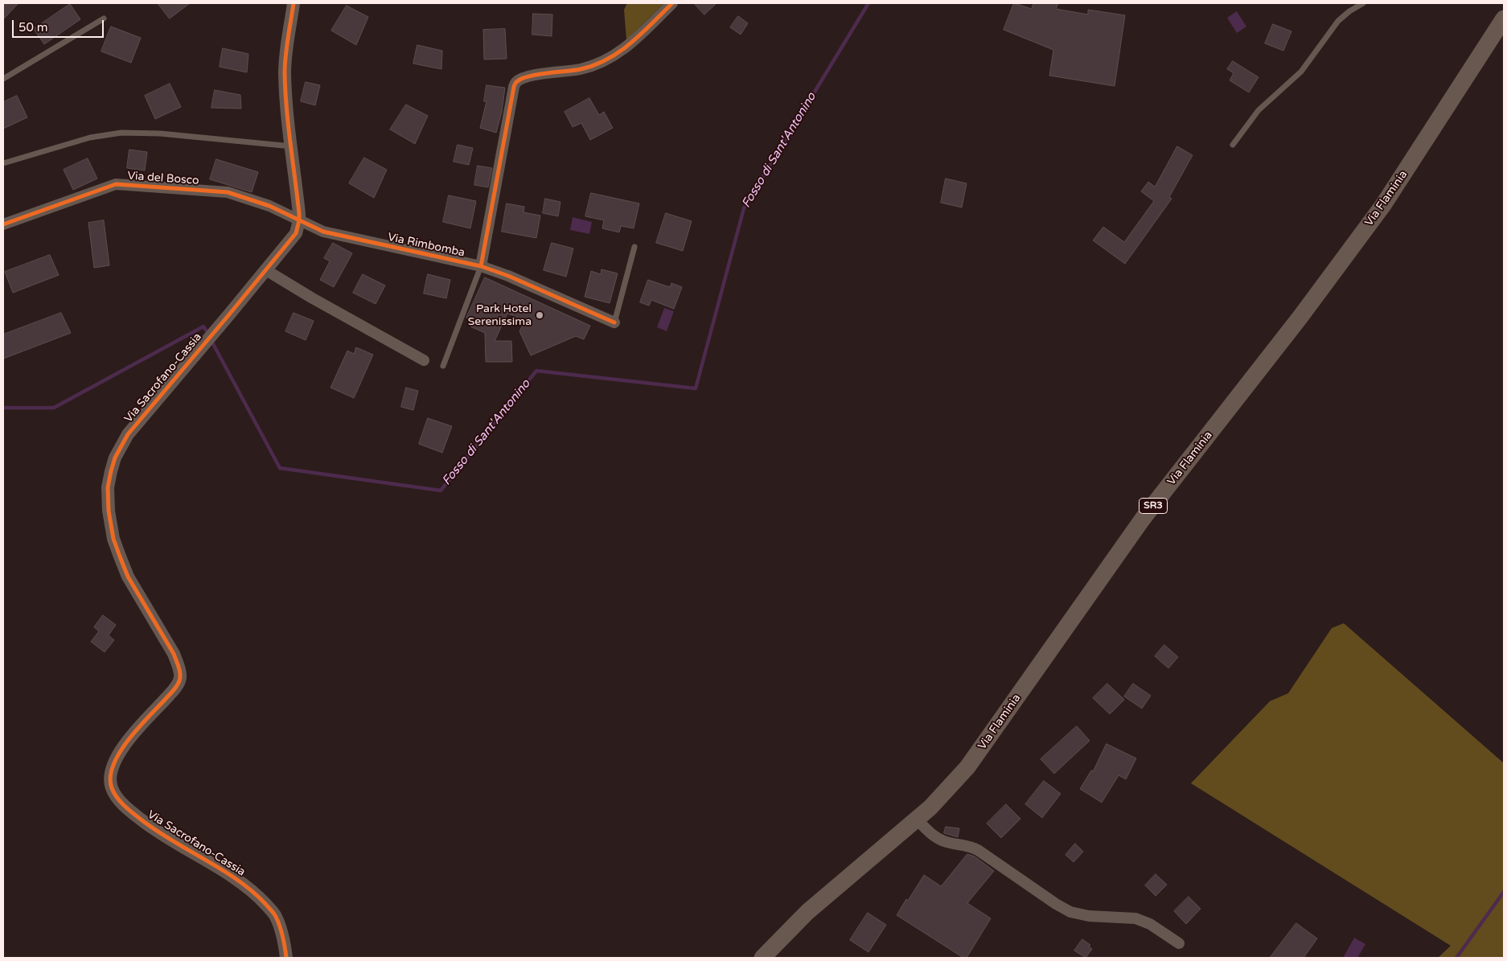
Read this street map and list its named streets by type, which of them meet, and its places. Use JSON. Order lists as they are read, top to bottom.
{
  "streets": {
    "main road": ["Via Flaminia", "SR3"],
    "street": ["Via del Bosco", "Via Rimbomba", "Via Sacrofano-Cassia"]
  },
  "crossings": [
    ["Via del Bosco", "Via Rimbomba"],
    ["Via del Bosco", "Via Sacrofano-Cassia"],
    ["Via Rimbomba", "Via Sacrofano-Cassia"]
  ],
  "water": ["Fosso di Sant'Antonino"],
  "places": ["Park Hotel Serenissima"],
  "scale_bar": "50 m"
}
